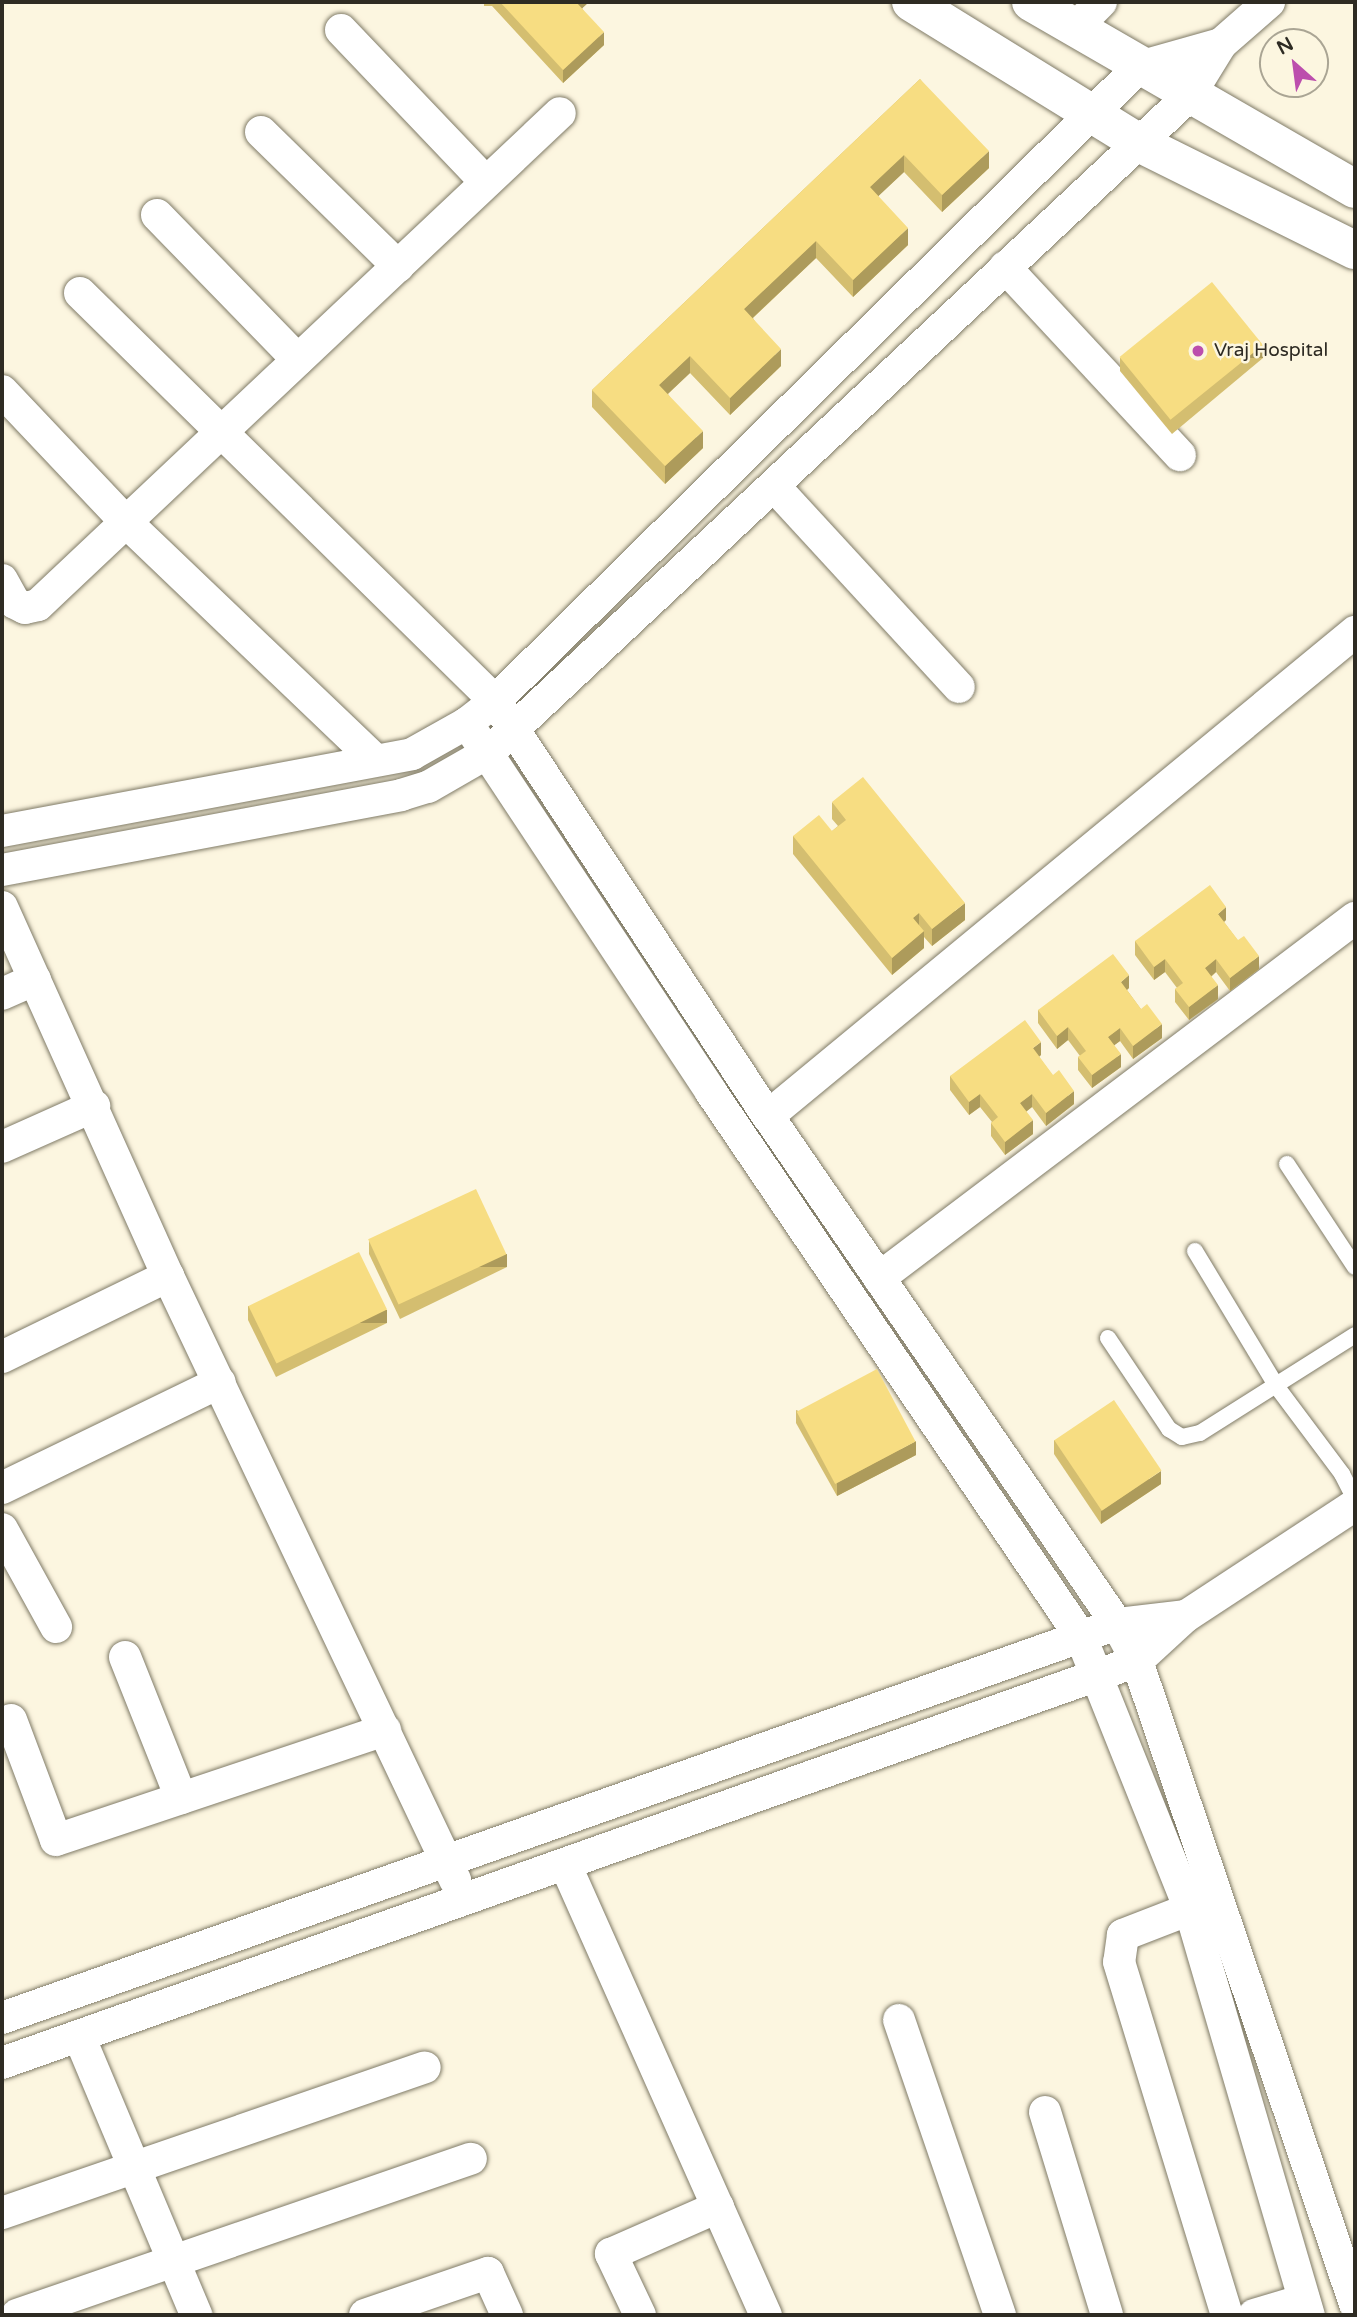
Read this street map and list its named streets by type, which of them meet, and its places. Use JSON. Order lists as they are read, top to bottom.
{
  "places": ["Vraj Hospital"],
  "north": "top left"
}
